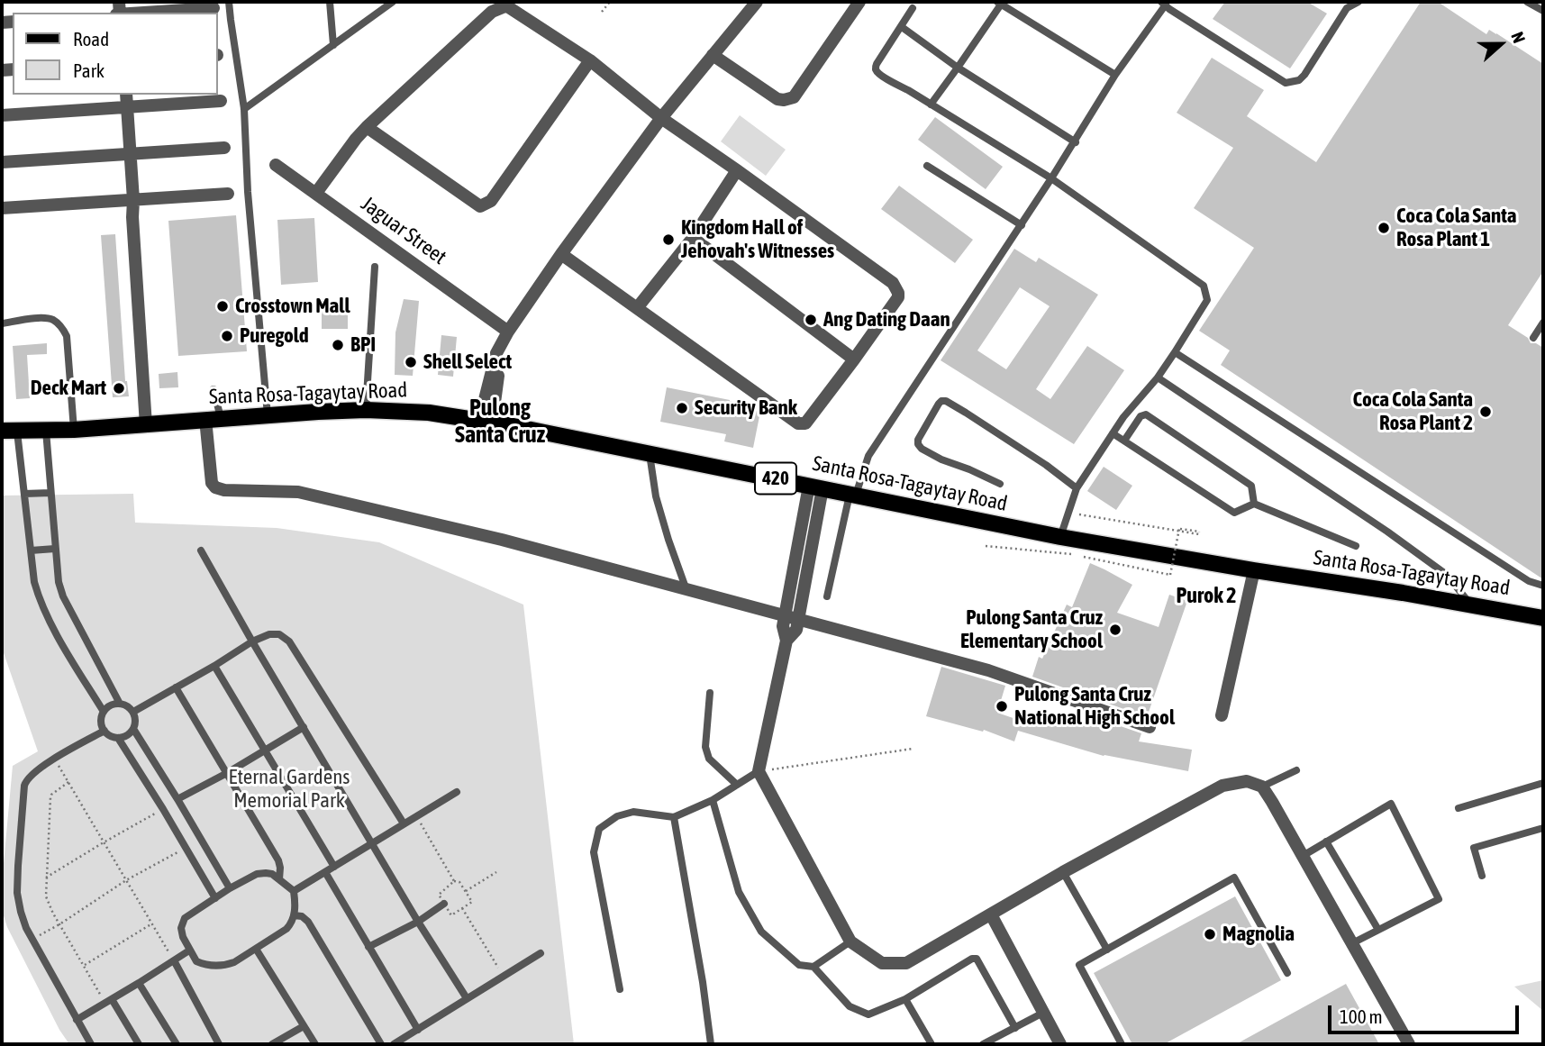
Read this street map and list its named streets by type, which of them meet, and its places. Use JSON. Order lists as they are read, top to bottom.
{
  "streets": {
    "main road": ["Santa Rosa-Tagaytay Road", "420"],
    "street": ["Jaguar Street"]
  },
  "districts": ["Pulong Santa Cruz", "Purok 2"],
  "parks": ["Eternal Gardens Memorial Park"],
  "places": [
    "Coca Cola Santa Rosa Plant 1",
    "Kingdom Hall of Jehovah's Witnesses",
    "Crosstown Mall",
    "Ang Dating Daan",
    "Puregold",
    "BPI",
    "Shell Select",
    "Deck Mart",
    "Security Bank",
    "Coca Cola Santa Rosa Plant 2",
    "Pulong Santa Cruz Elementary School",
    "Pulong Santa Cruz National High School",
    "Magnolia"
  ],
  "legend": ["Road", "Park"],
  "scale_bar": "100 m",
  "north": "right"
}
